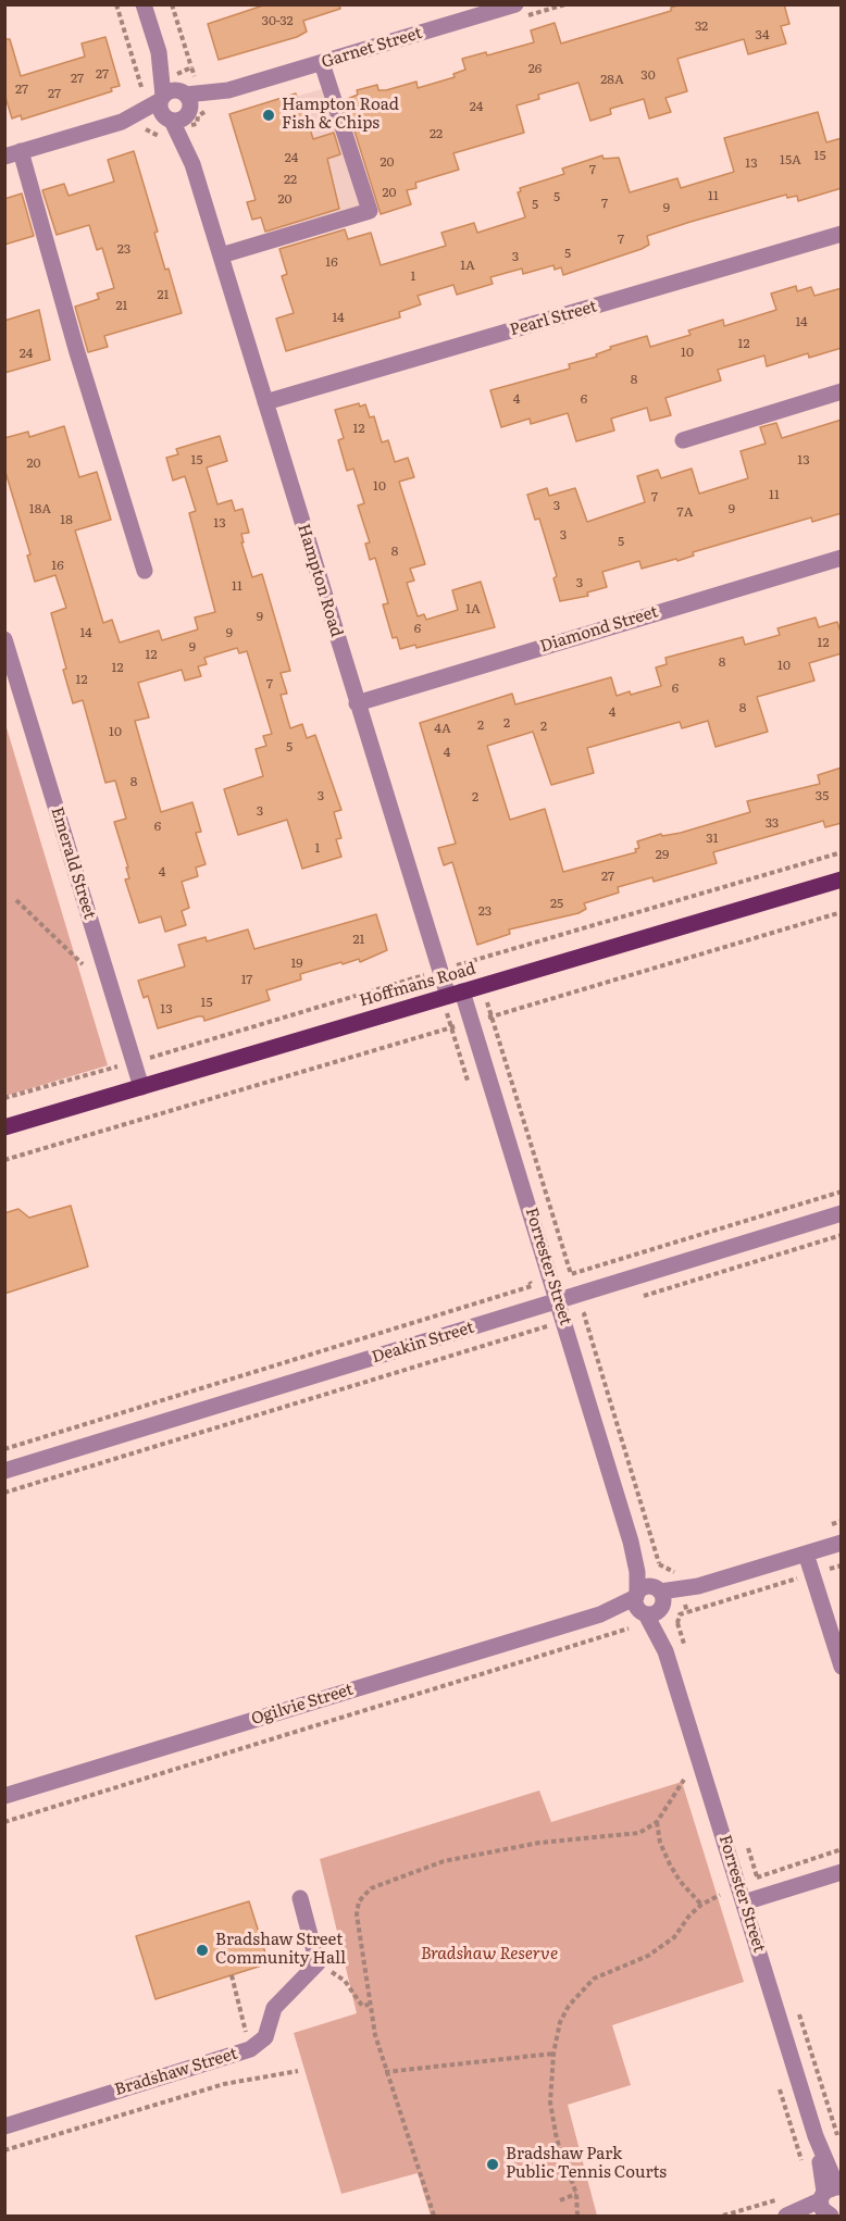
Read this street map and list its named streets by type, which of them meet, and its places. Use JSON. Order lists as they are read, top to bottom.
{
  "streets": {
    "main road": ["Hoffmans Road"],
    "street": [
      "Garnet Street",
      "Pearl Street",
      "Hampton Road",
      "Diamond Street",
      "Emerald Street",
      "Forrester Street",
      "Deakin Street",
      "Ogilvie Street",
      "Bradshaw Street"
    ]
  },
  "crossings": [
    ["Garnet Street", "Hampton Road"],
    ["Pearl Street", "Hampton Road"],
    ["Hampton Road", "Diamond Street"],
    ["Hampton Road", "Hoffmans Road"],
    ["Hampton Road", "Forrester Street"],
    ["Emerald Street", "Hoffmans Road"],
    ["Hoffmans Road", "Forrester Street"],
    ["Forrester Street", "Deakin Street"],
    ["Forrester Street", "Ogilvie Street"]
  ],
  "parks": ["Bradshaw Reserve"],
  "places": ["Hampton Road Fish & Chips", "Bradshaw Street Community Hall", "Bradshaw Park Public Tennis Courts"],
  "house_numbers": [
    "30-32",
    "32",
    "34",
    "26",
    "27",
    "30",
    "27",
    "28A",
    "27",
    "27",
    "24",
    "22",
    "15",
    "24",
    "15A",
    "20",
    "13",
    "7",
    "22",
    "20",
    "11",
    "5",
    "20",
    "7",
    "5",
    "9",
    "7",
    "23",
    "5",
    "3",
    "16",
    "1A",
    "1",
    "21",
    "21",
    "14",
    "14",
    "12",
    "10",
    "24",
    "8",
    "4",
    "6",
    "12",
    "15",
    "13",
    "20",
    "10",
    "11",
    "7",
    "3",
    "18A",
    "9",
    "7A",
    "18",
    "13",
    "3",
    "5",
    "8",
    "16",
    "3",
    "11",
    "1A",
    "9",
    "6",
    "14",
    "9",
    "12",
    "9",
    "12",
    "8",
    "10",
    "12",
    "12",
    "7",
    "6",
    "8",
    "4",
    "2",
    "2",
    "2",
    "4A",
    "10",
    "5",
    "4",
    "8",
    "3",
    "35",
    "2",
    "3",
    "33",
    "6",
    "31",
    "1",
    "29",
    "4",
    "27",
    "25",
    "23",
    "21",
    "19",
    "17",
    "15",
    "13"
  ]
}
